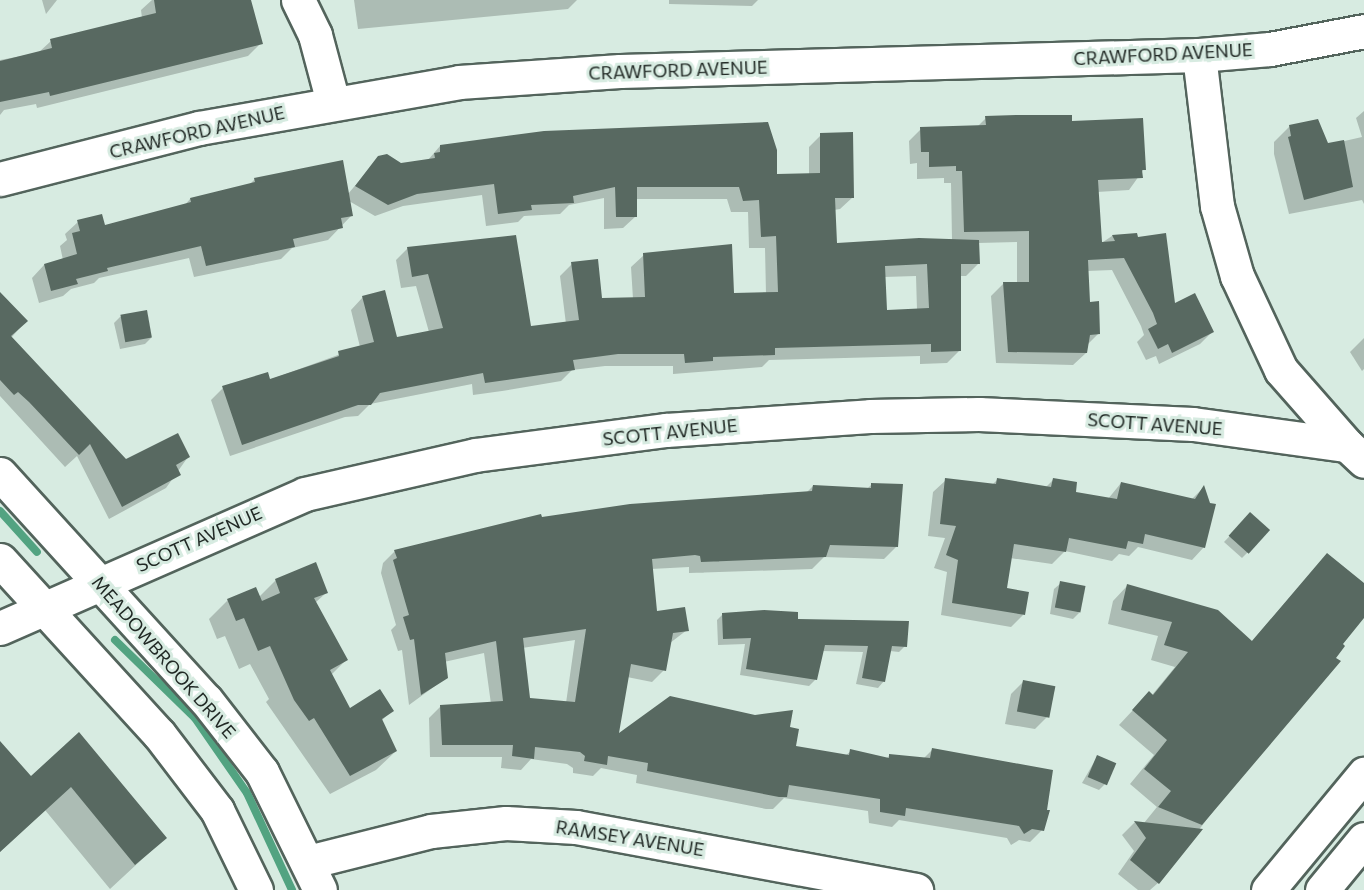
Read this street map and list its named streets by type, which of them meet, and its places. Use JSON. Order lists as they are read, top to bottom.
{
  "streets": {
    "street": [
      "CRAWFORD AVENUE",
      "SCOTT AVENUE",
      "MEADOWBROOK DRIVE",
      "RAMSEY AVENUE"
    ]
  },
  "crossings": [
    ["SCOTT AVENUE", "MEADOWBROOK DRIVE"],
    ["MEADOWBROOK DRIVE", "RAMSEY AVENUE"]
  ]
}
